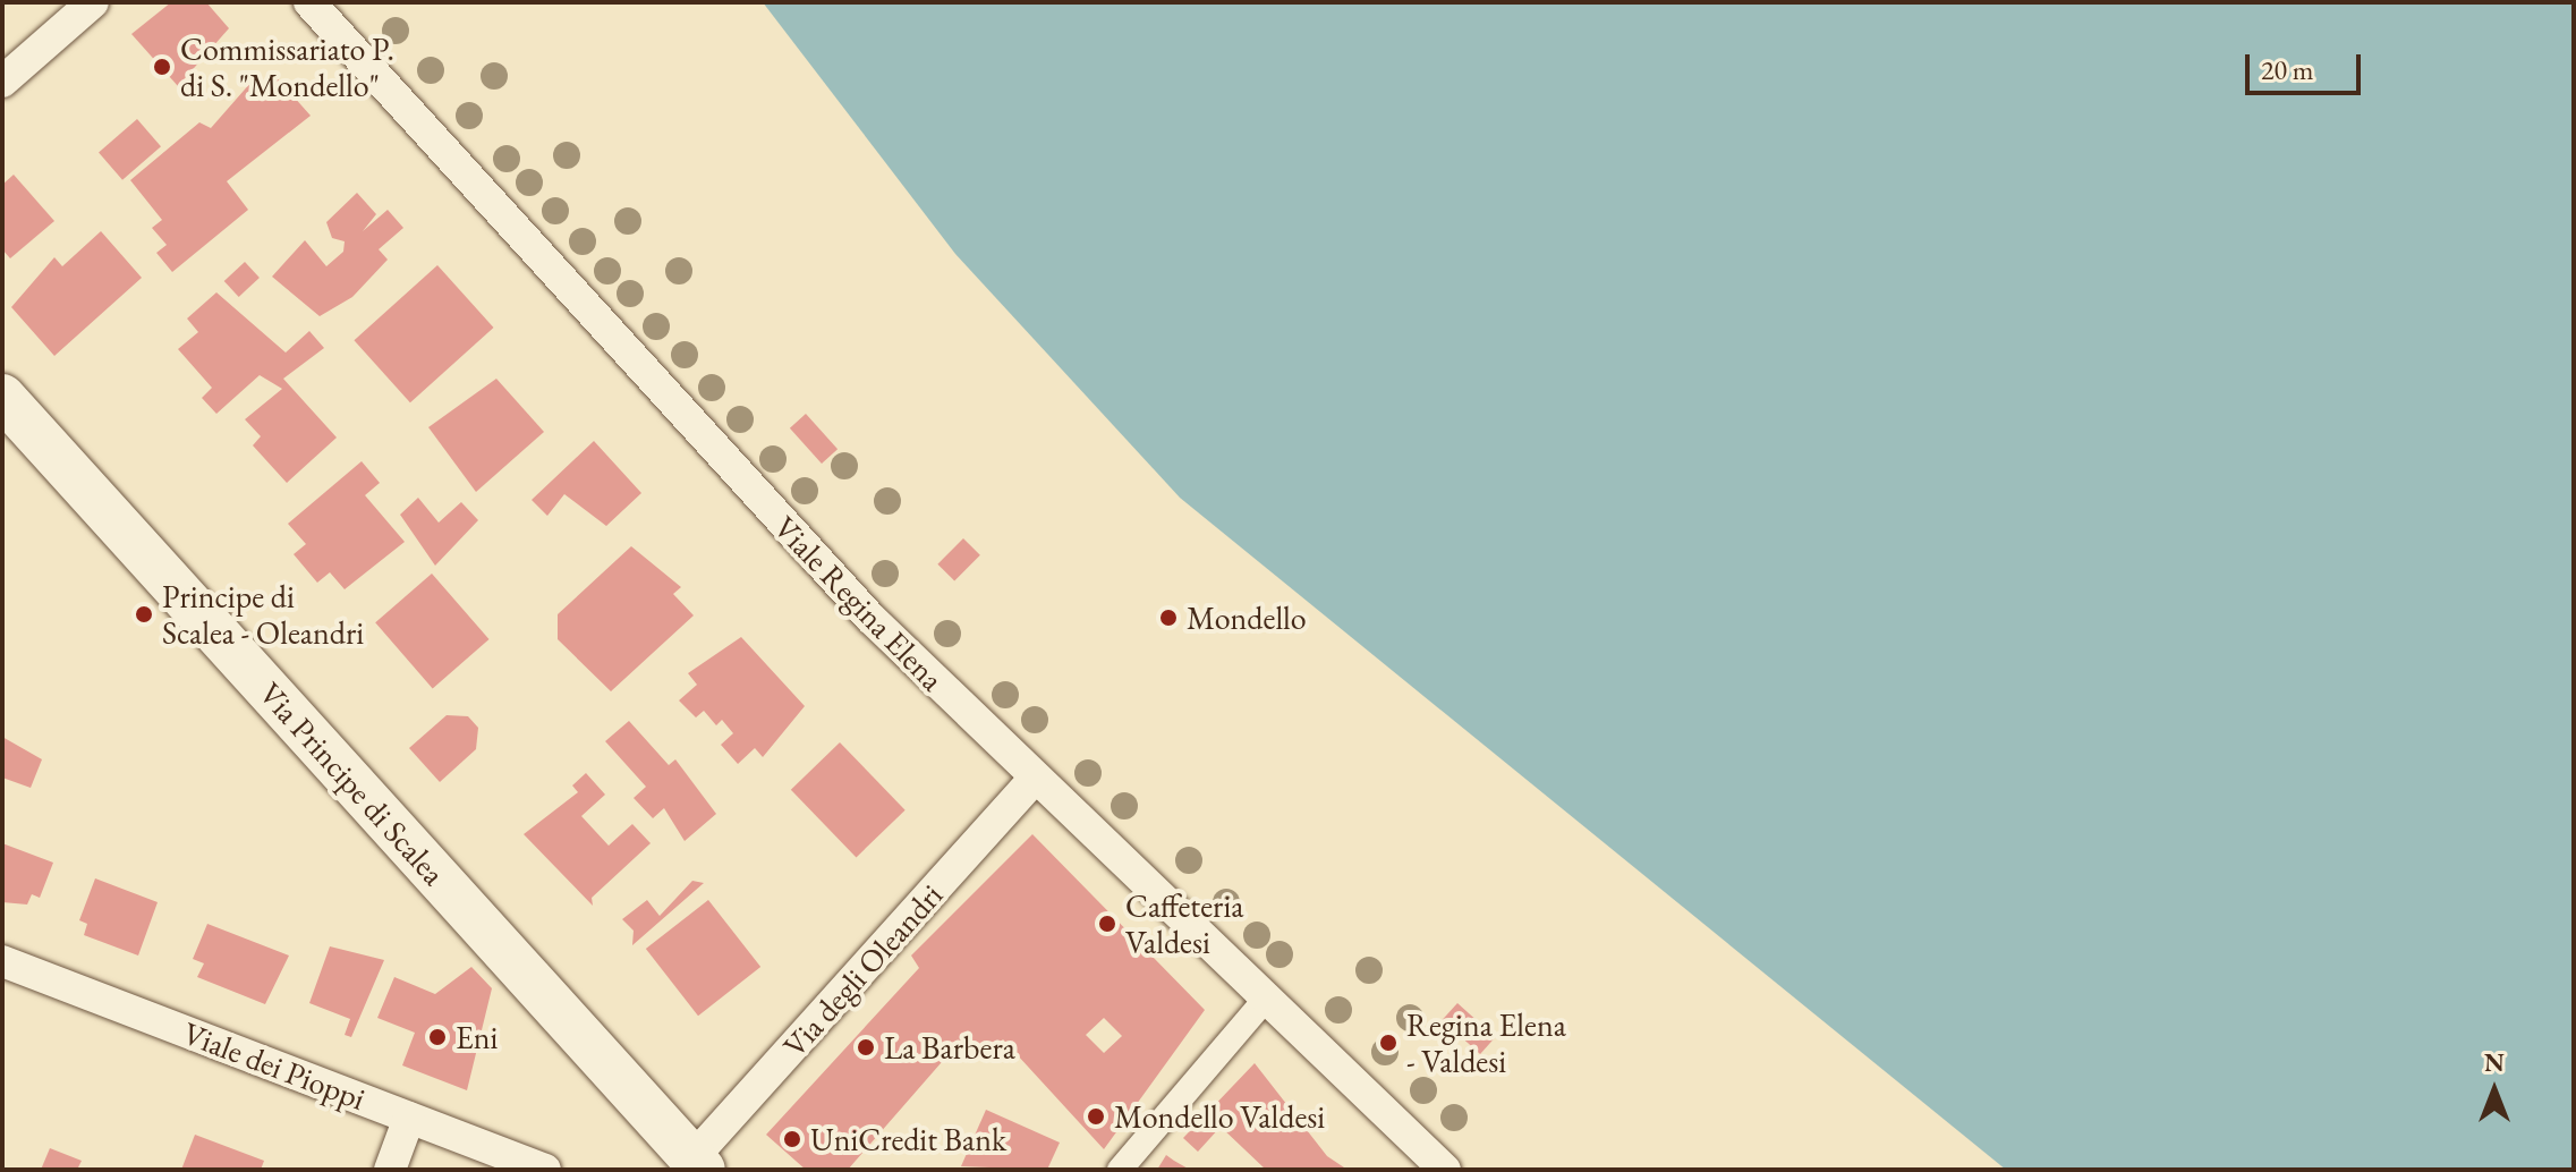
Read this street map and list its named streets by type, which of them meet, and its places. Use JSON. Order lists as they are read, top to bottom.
{
  "streets": {
    "main road": ["Via Principe di Scalea"],
    "street": ["Viale Regina Elena", "Via degli Oleandri", "Viale dei Pioppi"]
  },
  "crossings": [
    ["Viale Regina Elena", "Via degli Oleandri"],
    ["Via Principe di Scalea", "Via degli Oleandri"]
  ],
  "places": [
    "Commissariato P. di S. \"Mondello\"",
    "Principe di Scalea - Oleandri",
    "Mondello",
    "Caffeteria Valdesi",
    "Eni",
    "Regina Elena - Valdesi",
    "La Barbera",
    "Mondello Valdesi",
    "UniCredit Bank"
  ],
  "scale_bar": "20 m",
  "north": "top"
}
